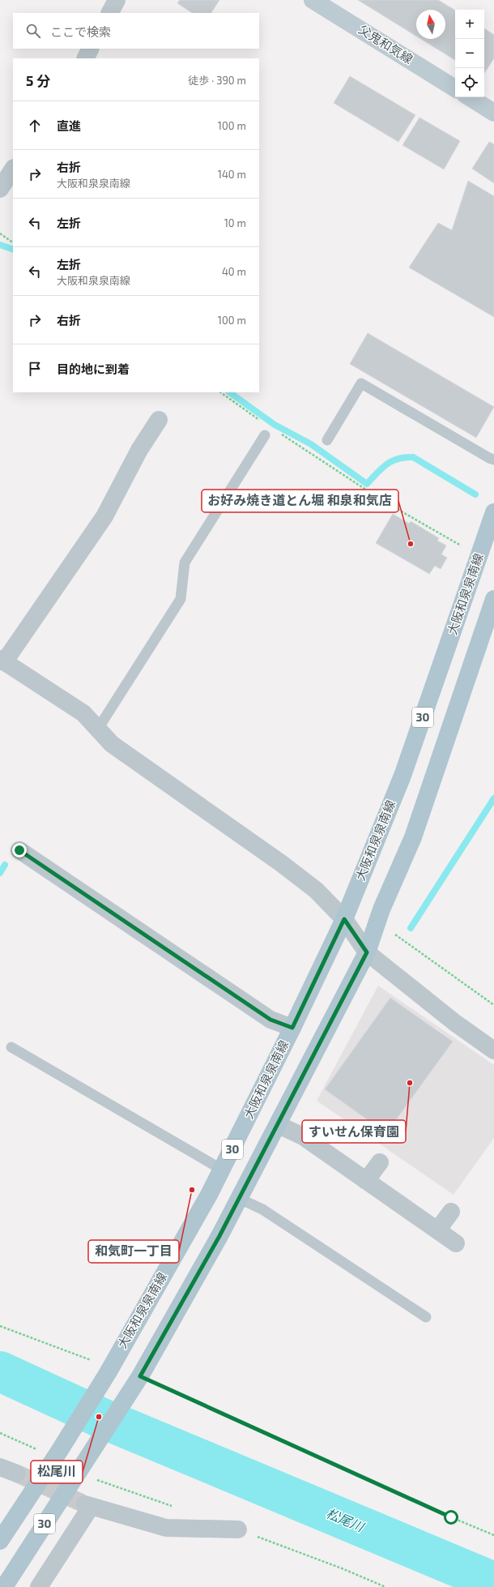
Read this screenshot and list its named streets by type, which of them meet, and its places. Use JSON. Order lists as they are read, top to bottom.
{
  "streets": {
    "main road": ["父鬼和気線", "大阪和泉泉南線", "30"]
  },
  "water": ["松尾川"],
  "places": [
    "お好み焼き道とん堀 和泉和気店",
    "すいせん保育園",
    "和気町一丁目",
    "松尾川"
  ],
  "north": "top",
  "page": {
    "map_buttons": ["+", "−"],
    "search": "ここで検索",
    "heading": ["5 分", "徒歩 · 390 m"],
    "list": [
      ["直進", "100 m"],
      ["右折", "大阪和泉泉南線", "140 m"],
      ["左折", "10 m"],
      ["左折", "大阪和泉泉南線", "40 m"],
      ["右折", "100 m"],
      "目的地に到着"
    ]
  }
}
